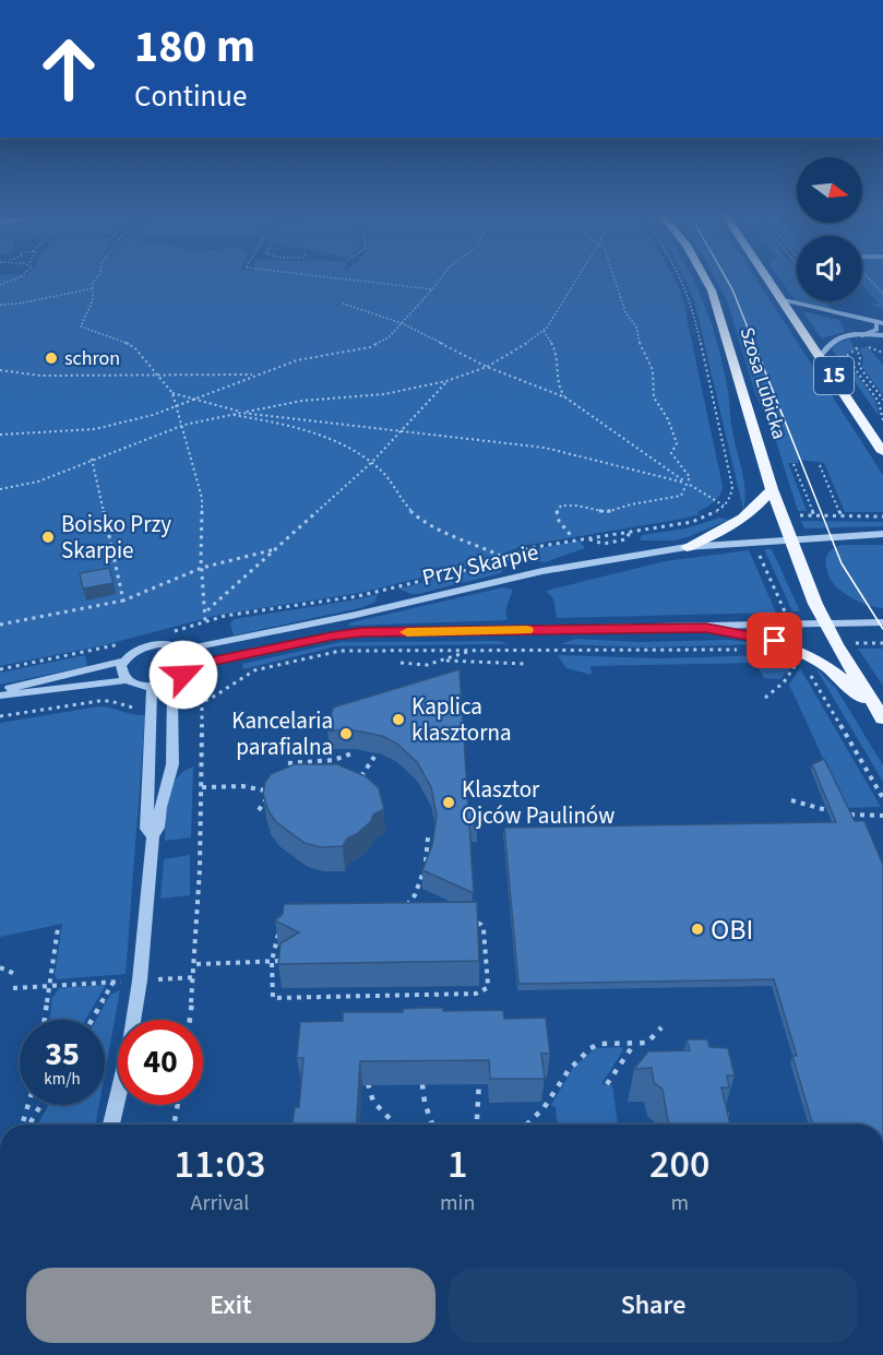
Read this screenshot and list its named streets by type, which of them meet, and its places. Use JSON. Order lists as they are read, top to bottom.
{
  "streets": {
    "main road": ["15", "Szosa Lubicka"],
    "street": ["Przy Skarpie"]
  },
  "crossings": [
    ["Szosa Lubicka", "Przy Skarpie"]
  ],
  "places": [
    "schron",
    "Boisko Przy Skarpie",
    "Kaplica klasztorna",
    "Kancelaria parafialna",
    "Klasztor Ojców Paulinów",
    "OBI"
  ],
  "north": "right",
  "page": {
    "turn": ["180 m", "Continue"],
    "speed": "35 km/h",
    "limit": "40",
    "eta": [
      "11:03",
      "Arrival",
      "1",
      "min",
      "200",
      "m"
    ],
    "buttons": ["Exit", "Share"]
  }
}
